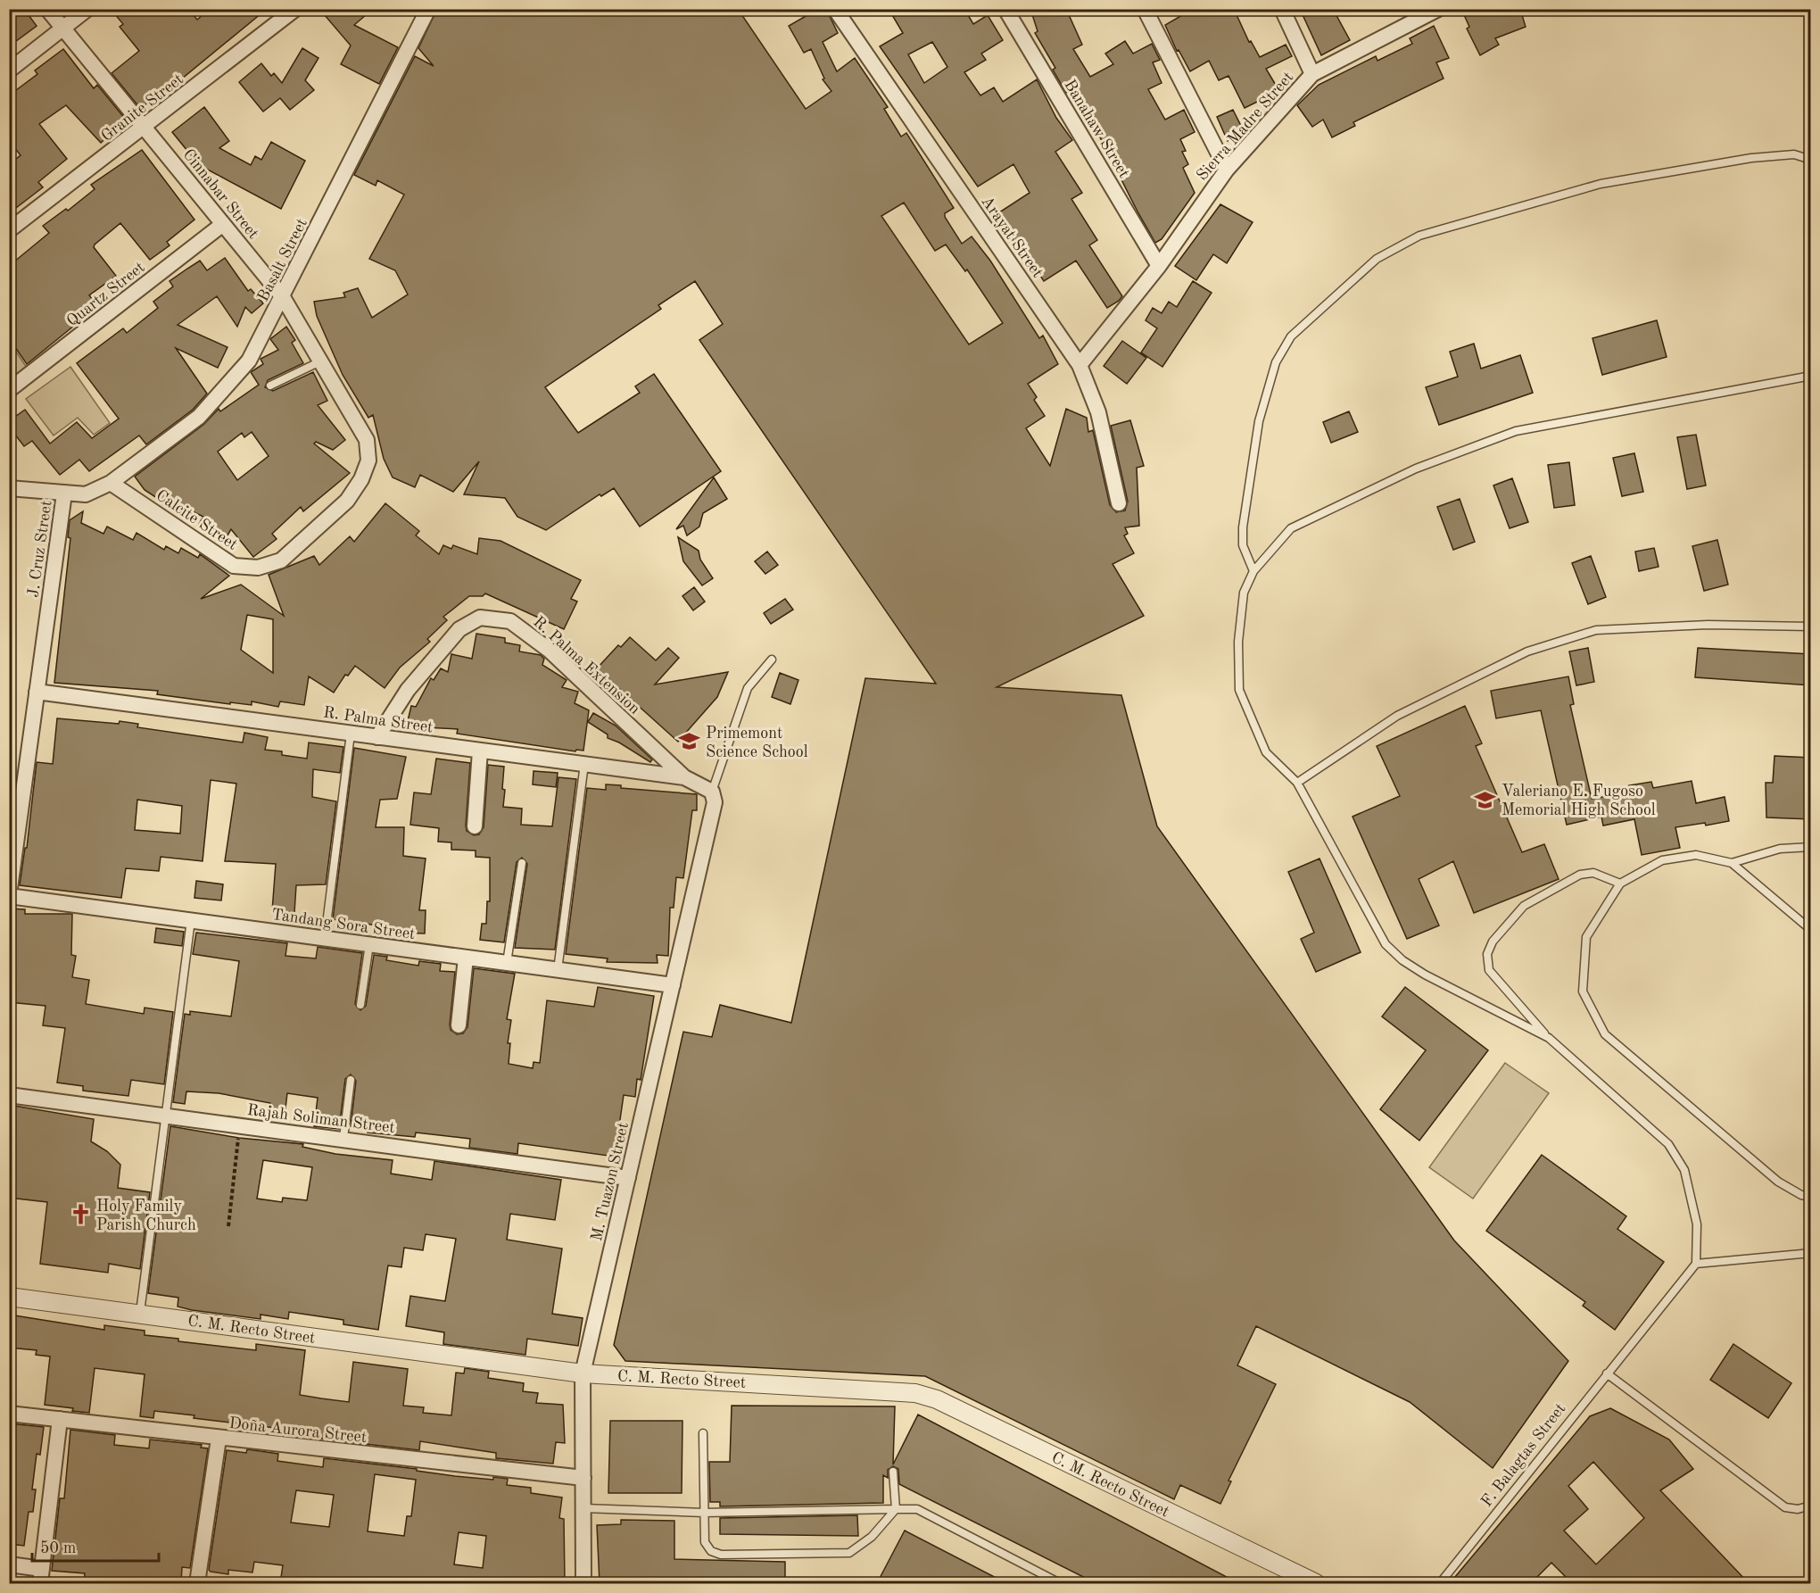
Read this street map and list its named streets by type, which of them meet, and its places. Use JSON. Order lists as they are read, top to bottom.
{
  "streets": {
    "street": [
      "Granite Street",
      "Sierra Madre Street",
      "Banahaw Street",
      "Cinnabar Street",
      "Arayat Street",
      "Basalt Street",
      "Quartz Street",
      "Calcite Street",
      "J. Cruz Street",
      "R. Palma Extension",
      "R. Palma Street",
      "Tandang Sora Street",
      "Rajah Soliman Street",
      "M. Tuazon Street",
      "C. M. Recto Street",
      "Doña Aurora Street"
    ],
    "lane": ["F. Balagtas Street"]
  },
  "crossings": [
    ["Granite Street", "Cinnabar Street"],
    ["Sierra Madre Street", "Banahaw Street"],
    ["Sierra Madre Street", "Arayat Street"],
    ["Cinnabar Street", "Basalt Street"],
    ["Cinnabar Street", "Quartz Street"],
    ["Cinnabar Street", "Calcite Street"],
    ["Basalt Street", "Calcite Street"],
    ["J. Cruz Street", "R. Palma Street"],
    ["J. Cruz Street", "Tandang Sora Street"],
    ["R. Palma Extension", "R. Palma Street"],
    ["R. Palma Street", "M. Tuazon Street"],
    ["Tandang Sora Street", "M. Tuazon Street"],
    ["Rajah Soliman Street", "M. Tuazon Street"],
    ["M. Tuazon Street", "C. M. Recto Street"],
    ["M. Tuazon Street", "Doña Aurora Street"]
  ],
  "places": {
    "school or university": ["Primemont Science School", "Valeriano E. Fugoso Memorial High School"],
    "church": ["Holy Family Parish Church"]
  },
  "scale_bar": "50 m"
}
